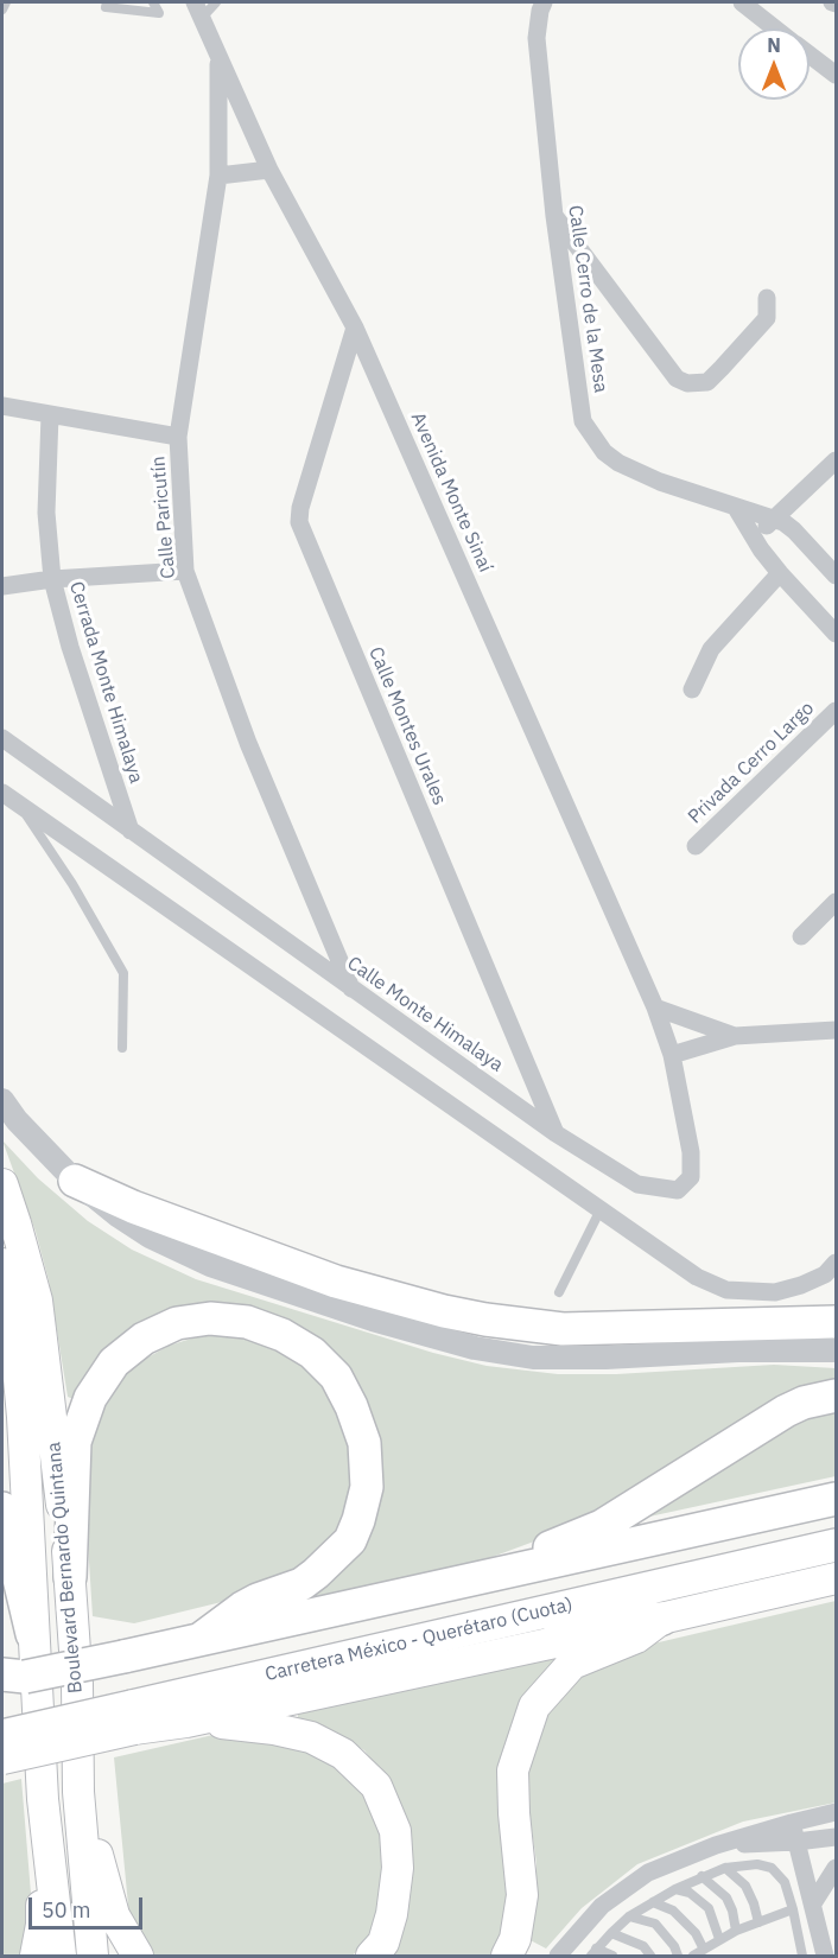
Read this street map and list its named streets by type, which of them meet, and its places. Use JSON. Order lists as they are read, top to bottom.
{
  "streets": {
    "highway": ["Boulevard Bernardo Quintana", "Carretera México - Querétaro (Cuota)"],
    "street": [
      "Calle Cerro de la Mesa",
      "Avenida Monte Sinaí",
      "Calle Paricutín",
      "Cerrada Monte Himalaya",
      "Calle Montes Urales",
      "Privada Cerro Largo",
      "Calle Monte Himalaya"
    ]
  },
  "crossings": [
    ["Avenida Monte Sinaí", "Calle Paricutín"],
    ["Avenida Monte Sinaí", "Calle Montes Urales"],
    ["Avenida Monte Sinaí", "Calle Monte Himalaya"],
    ["Calle Paricutín", "Calle Monte Himalaya"],
    ["Cerrada Monte Himalaya", "Calle Monte Himalaya"],
    ["Calle Montes Urales", "Calle Monte Himalaya"]
  ],
  "scale_bar": "50 m",
  "north": "top"
}
